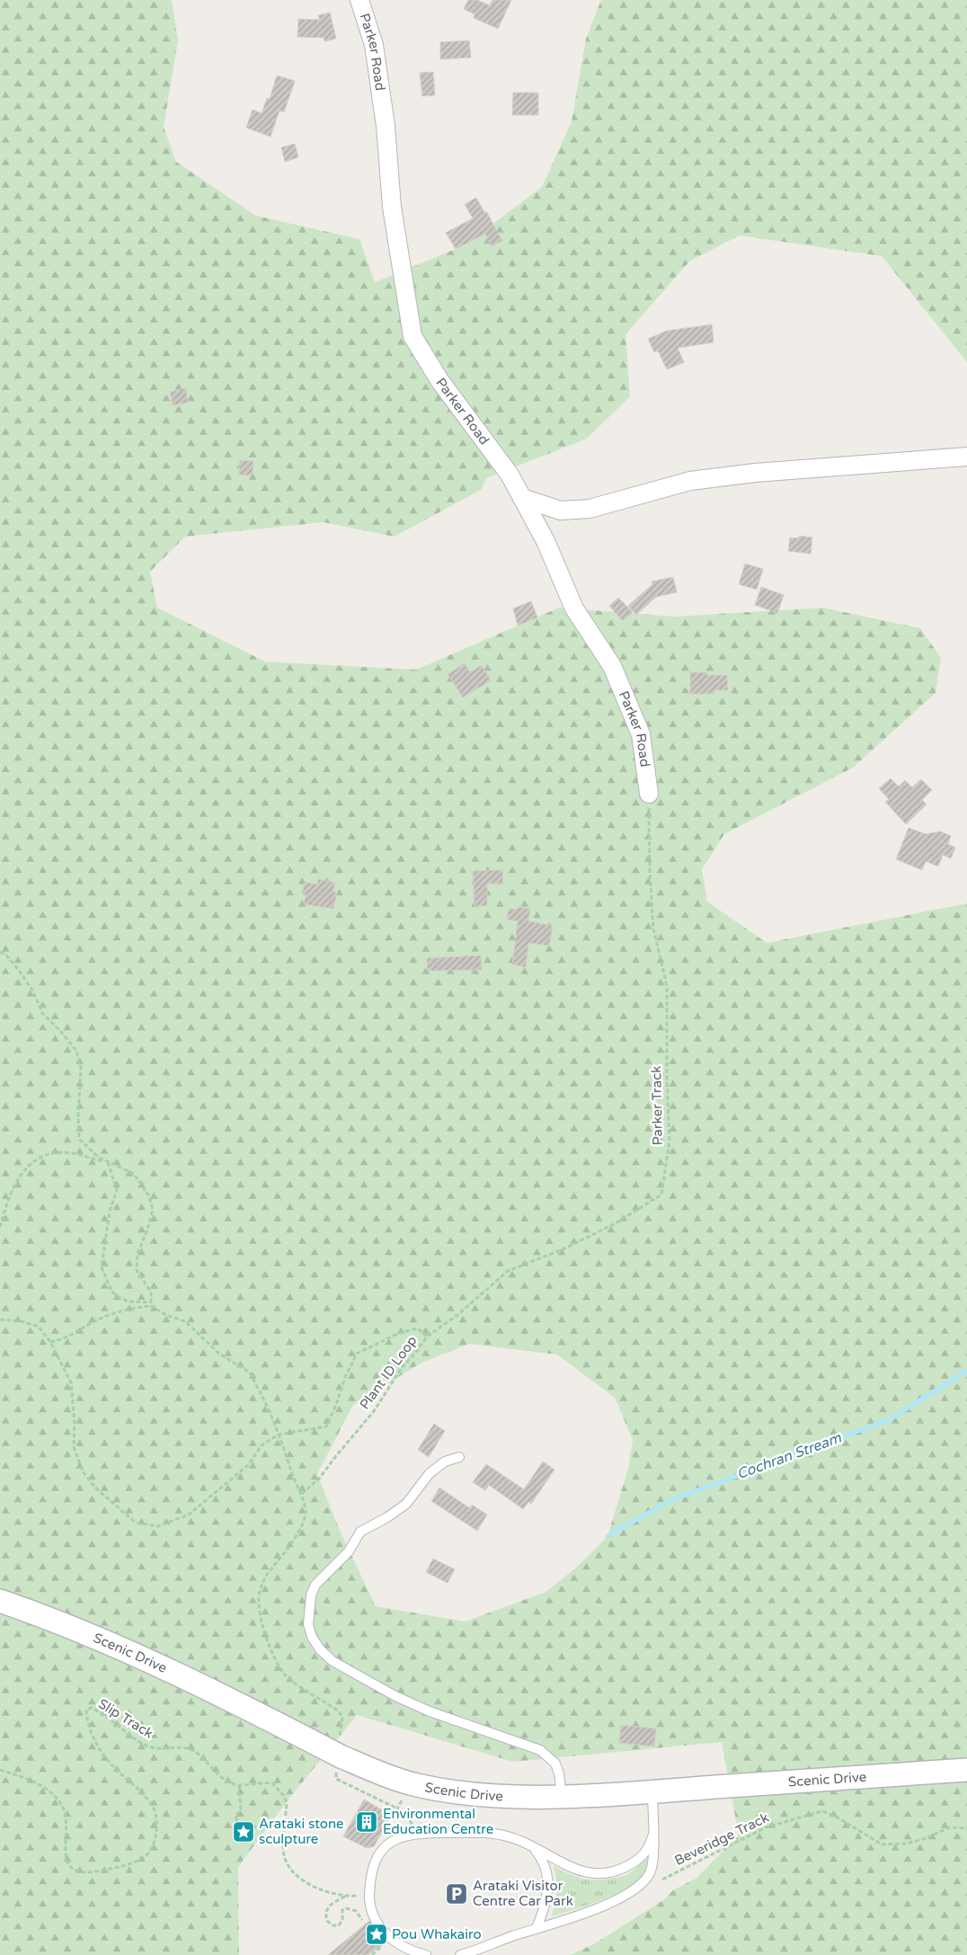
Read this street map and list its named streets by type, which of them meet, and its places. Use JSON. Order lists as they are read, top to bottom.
{
  "streets": {
    "street": ["Parker Road", "Scenic Drive"],
    "path": [
      "Parker Track",
      "Plant ID Loop",
      "Slip Track",
      "Beveridge Track"
    ]
  },
  "crossings": [
    ["Parker Road", "Parker Track"],
    ["Parker Track", "Plant ID Loop"]
  ],
  "water": ["Cochran Stream"],
  "places": {
    "building": ["Environmental Education Centre"],
    "place": ["Arataki stone sculpture", "Pou Whakairo"],
    "parking": ["Arataki Visitor Centre Car Park"]
  }
}
